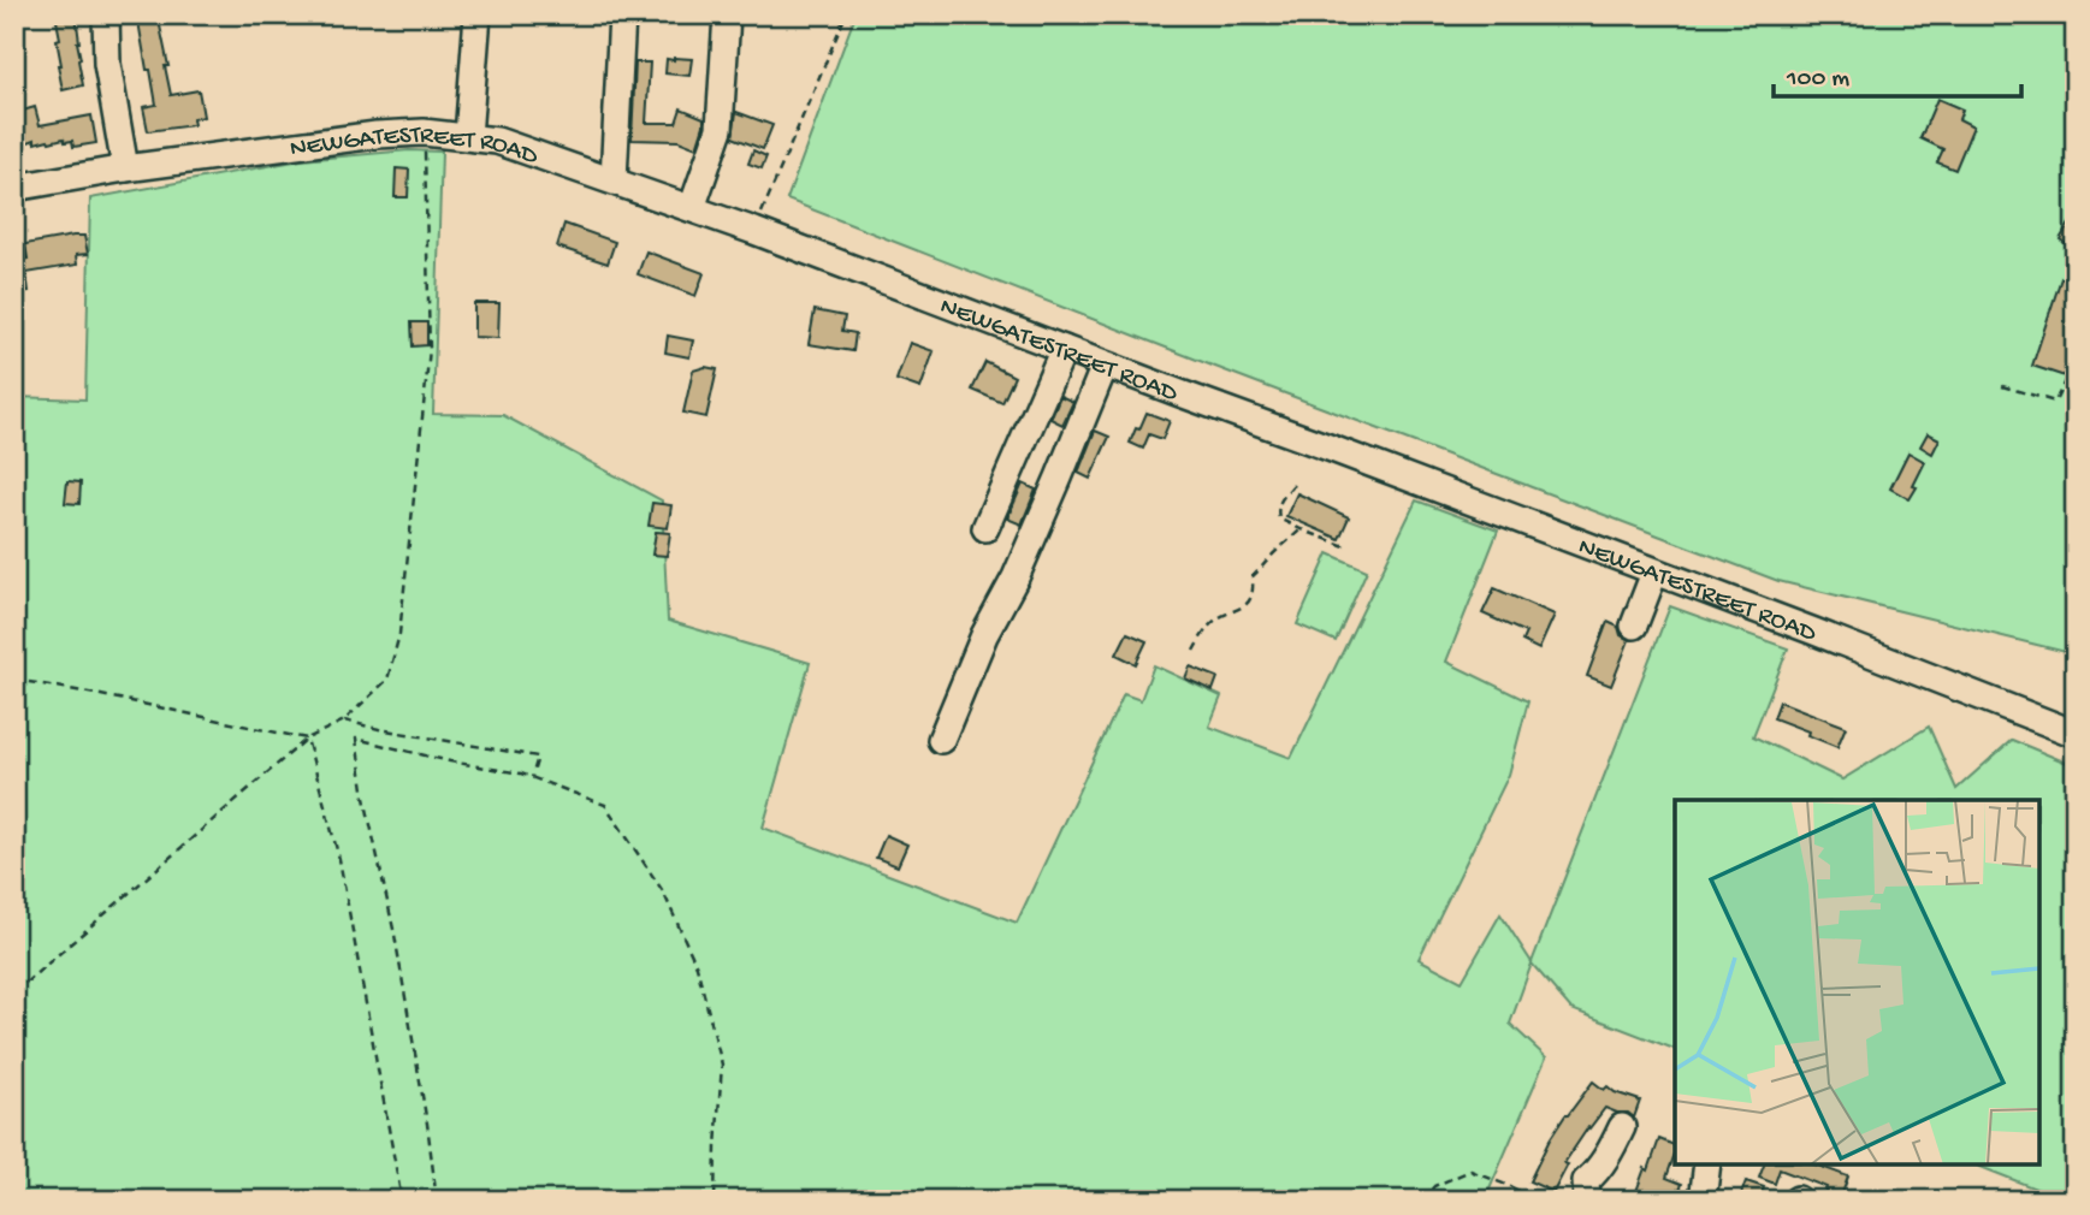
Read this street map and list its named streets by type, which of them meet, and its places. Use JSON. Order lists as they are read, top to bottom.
{
  "streets": {
    "street": ["NEWGATESTREET ROAD"]
  },
  "scale_bar": "100 m"
}
